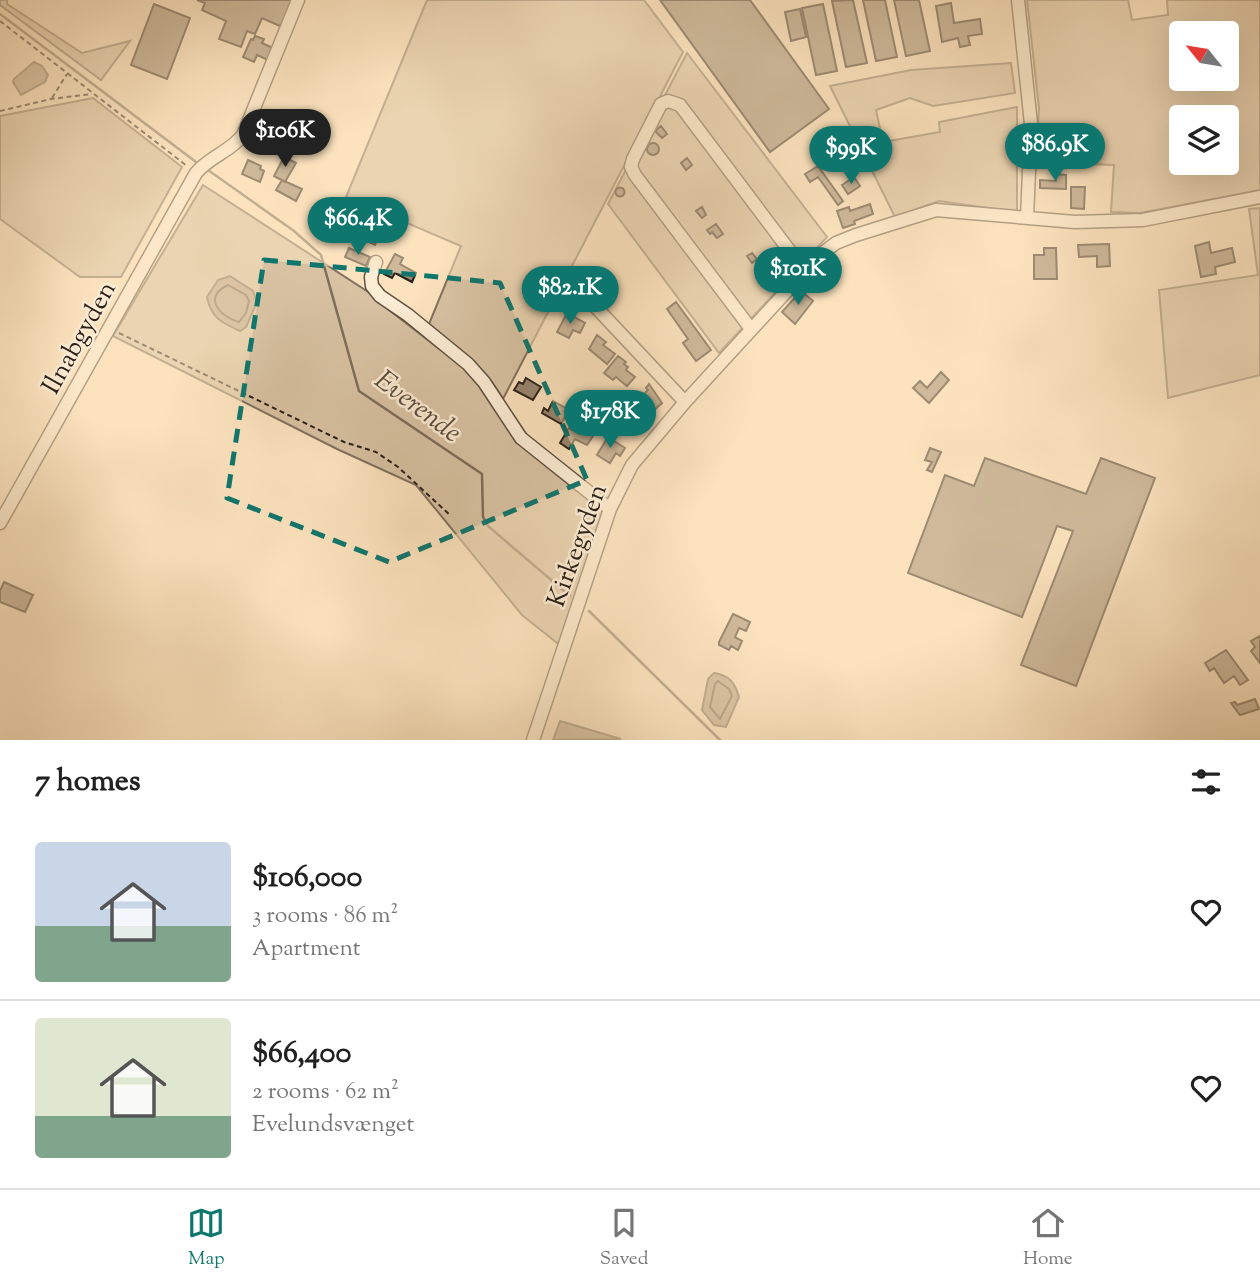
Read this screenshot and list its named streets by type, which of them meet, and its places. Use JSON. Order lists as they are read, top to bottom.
{
  "streets": {
    "street": ["Ilnabgyden", "Kirkegyden"]
  },
  "water": ["Everende"],
  "north": "top left",
  "page": {
    "price": [
      "$106K",
      "$86.9K",
      "$99K",
      "$66.4K",
      "$101K",
      "$82.1K",
      "$178K"
    ],
    "heading": "7 homes",
    "list": [
      {
        "name": "$106,000",
        "note": "3 rooms · 86 m² · Apartment"
      },
      {
        "name": "$66,400",
        "note": "2 rooms · 62 m² · Evelundsvænget"
      }
    ],
    "tabs": ["Map", "Saved", "Home"]
  }
}
